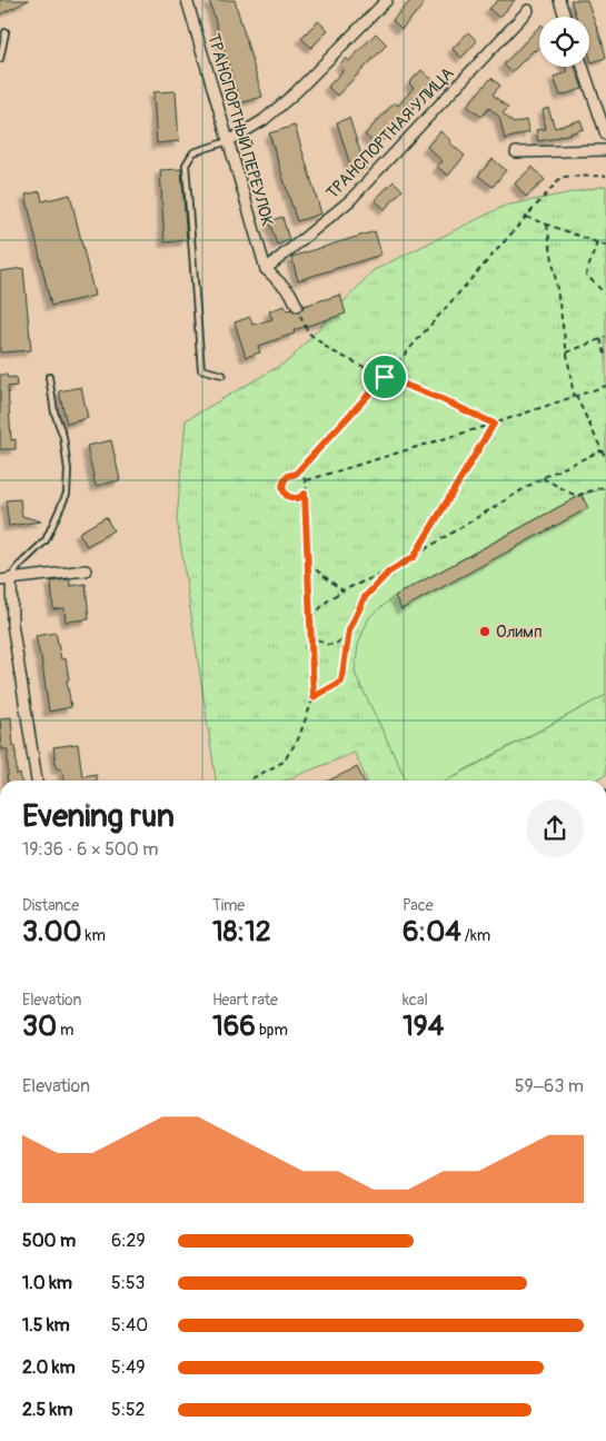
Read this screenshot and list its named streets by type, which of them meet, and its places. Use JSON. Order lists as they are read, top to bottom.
{
  "streets": {
    "street": ["ТРАНСПОРТНЫЙ ПЕРЕУЛОК", "ТРАНСПОРТНАЯ УЛИЦА"]
  },
  "crossings": [
    ["ТРАНСПОРТНЫЙ ПЕРЕУЛОК", "ТРАНСПОРТНАЯ УЛИЦА"]
  ],
  "places": ["Олимп"],
  "page": {
    "heading": ["Evening run", "19:36 · 6 × 500 m"],
    "stats": [
      ["Distance", "3.00 km"],
      ["Time", "18:12"],
      ["Pace", "6:04 /km"],
      ["Elevation", "30 m"],
      ["Heart rate", "166 bpm"],
      ["kcal", "194"]
    ],
    "chart": ["Elevation", "59–63 m"],
    "list": [
      {
        "name": "500 m",
        "note": "6:29"
      },
      {
        "name": "1.0 km",
        "note": "5:53"
      },
      {
        "name": "1.5 km",
        "note": "5:40"
      },
      {
        "name": "2.0 km",
        "note": "5:49"
      },
      {
        "name": "2.5 km",
        "note": "5:52"
      }
    ]
  }
}
